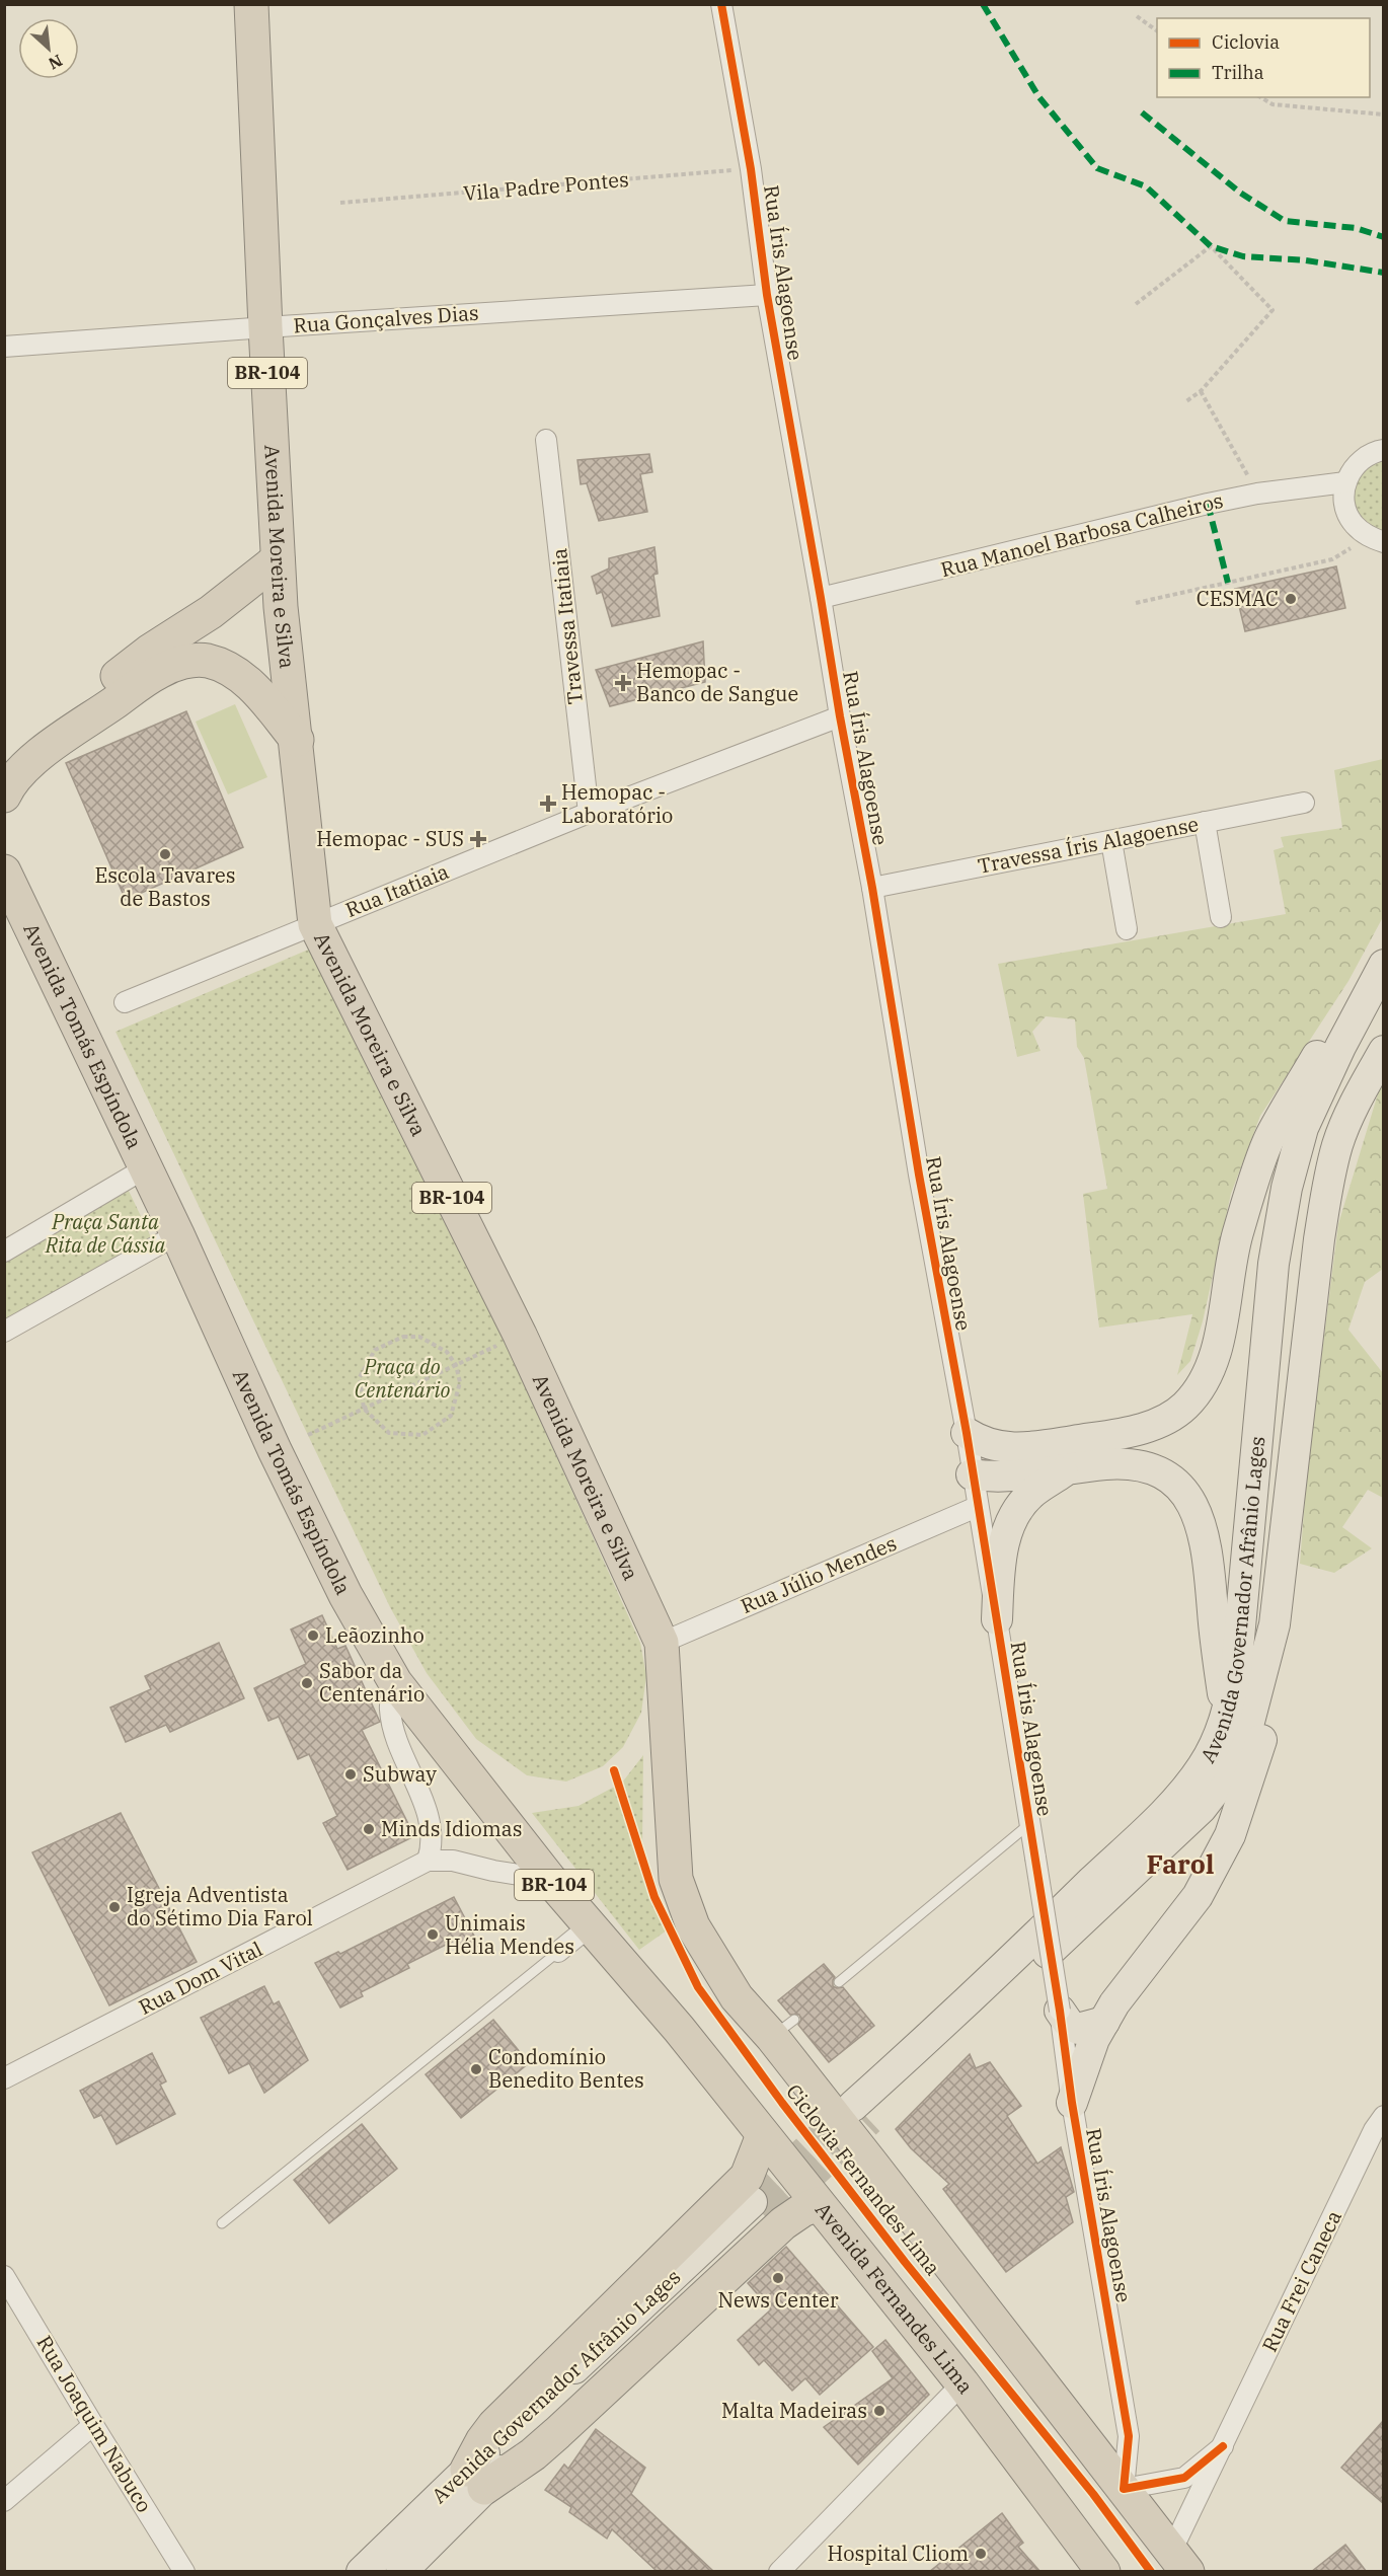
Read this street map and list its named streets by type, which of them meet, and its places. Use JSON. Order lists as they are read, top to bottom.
{
  "streets": {
    "highway": [
      "BR-104",
      "Avenida Moreira e Silva",
      "Avenida Tomás Espíndola",
      "Avenida Fernandes Lima"
    ],
    "main road": ["Avenida Governador Afrânio Lages"],
    "street": [
      "Rua Íris Alagoense",
      "Rua Gonçalves Dias",
      "Rua Manoel Barbosa Calheiros",
      "Travessa Itatiaia",
      "Travessa Íris Alagoense",
      "Rua Itatiaia",
      "Rua Júlio Mendes",
      "Rua Dom Vital",
      "Rua Frei Caneca",
      "Rua Joaquim Nabuco"
    ],
    "path": ["Vila Padre Pontes"],
    "cycle path": ["Ciclovia Fernandes Lima"]
  },
  "crossings": [
    ["Vila Padre Pontes", "Rua Íris Alagoense"],
    ["Rua Íris Alagoense", "Rua Gonçalves Dias"],
    ["Rua Íris Alagoense", "BR-104"],
    ["Rua Íris Alagoense", "Rua Manoel Barbosa Calheiros"],
    ["Rua Íris Alagoense", "Avenida Moreira e Silva"],
    ["Rua Íris Alagoense", "Travessa Íris Alagoense"],
    ["Rua Íris Alagoense", "Rua Itatiaia"],
    ["Rua Íris Alagoense", "Rua Júlio Mendes"],
    ["Rua Íris Alagoense", "Rua Frei Caneca"],
    ["Rua Gonçalves Dias", "Avenida Moreira e Silva"],
    ["BR-104", "Avenida Moreira e Silva"],
    ["BR-104", "Rua Frei Caneca"],
    ["Avenida Moreira e Silva", "Rua Itatiaia"],
    ["Avenida Moreira e Silva", "Rua Júlio Mendes"],
    ["Avenida Moreira e Silva", "Rua Frei Caneca"],
    ["Travessa Itatiaia", "Rua Itatiaia"],
    ["Avenida Tomás Espíndola", "Rua Dom Vital"],
    ["Avenida Tomás Espíndola", "Avenida Fernandes Lima"]
  ],
  "districts": ["Farol"],
  "parks": ["Praça Santa Rita de Cássia", "Praça do Centenário"],
  "places": {
    "other": [
      "CESMAC",
      "Escola Tavares de Bastos",
      "Leãozinho",
      "Sabor da Centenário",
      "Subway",
      "Minds Idiomas",
      "Igreja Adventista do Sétimo Dia Farol",
      "Unimais Hélia Mendes",
      "Condomínio Benedito Bentes",
      "News Center",
      "Malta Madeiras",
      "Hospital Cliom"
    ],
    "health": ["Hemopac - Banco de Sangue", "Hemopac - Laboratório", "Hemopac - SUS"]
  },
  "legend": ["Ciclovia", "Trilha"],
  "north": "bottom right"
}
